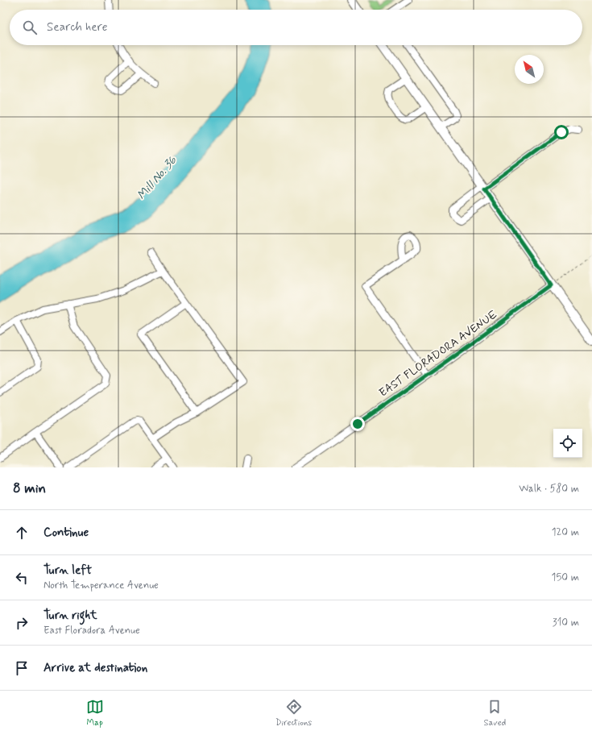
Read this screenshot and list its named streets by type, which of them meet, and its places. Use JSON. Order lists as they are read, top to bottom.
{
  "streets": {
    "street": ["EAST FLORADORA AVENUE"]
  },
  "water": ["Mill No. 36"],
  "north": "top left",
  "page": {
    "search": "Search here",
    "heading": ["8 min", "Walk · 580 m"],
    "list": [
      ["Continue", "120 m"],
      ["Turn left", "North Temperance Avenue", "150 m"],
      ["Turn right", "East Floradora Avenue", "310 m"],
      "Arrive at destination"
    ],
    "nav": ["Map", "Directions", "Saved"]
  }
}
